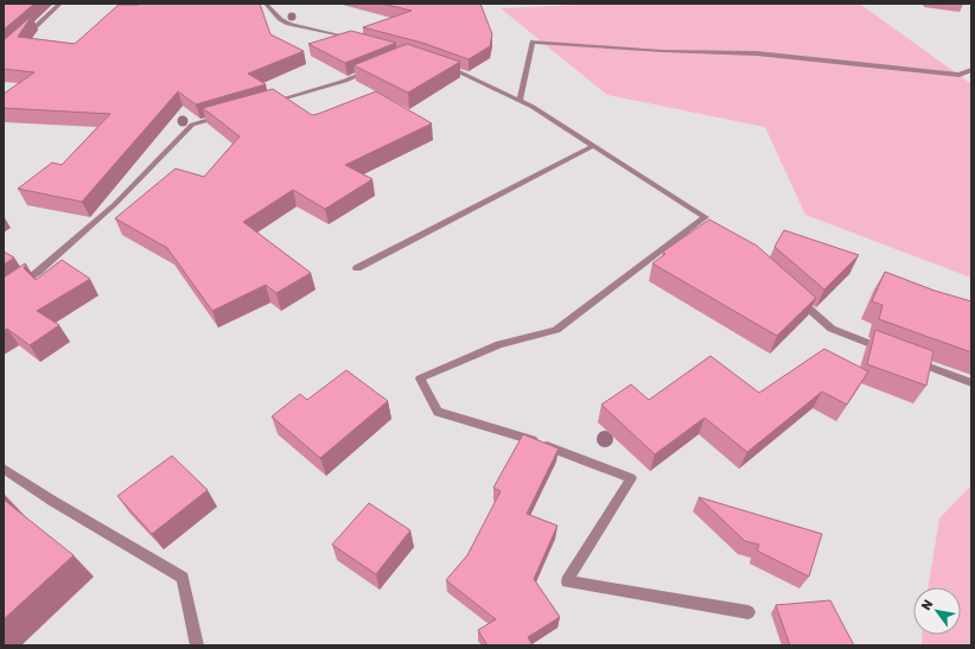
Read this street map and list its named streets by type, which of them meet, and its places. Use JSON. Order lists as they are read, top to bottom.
{
  "north": "top left"
}
